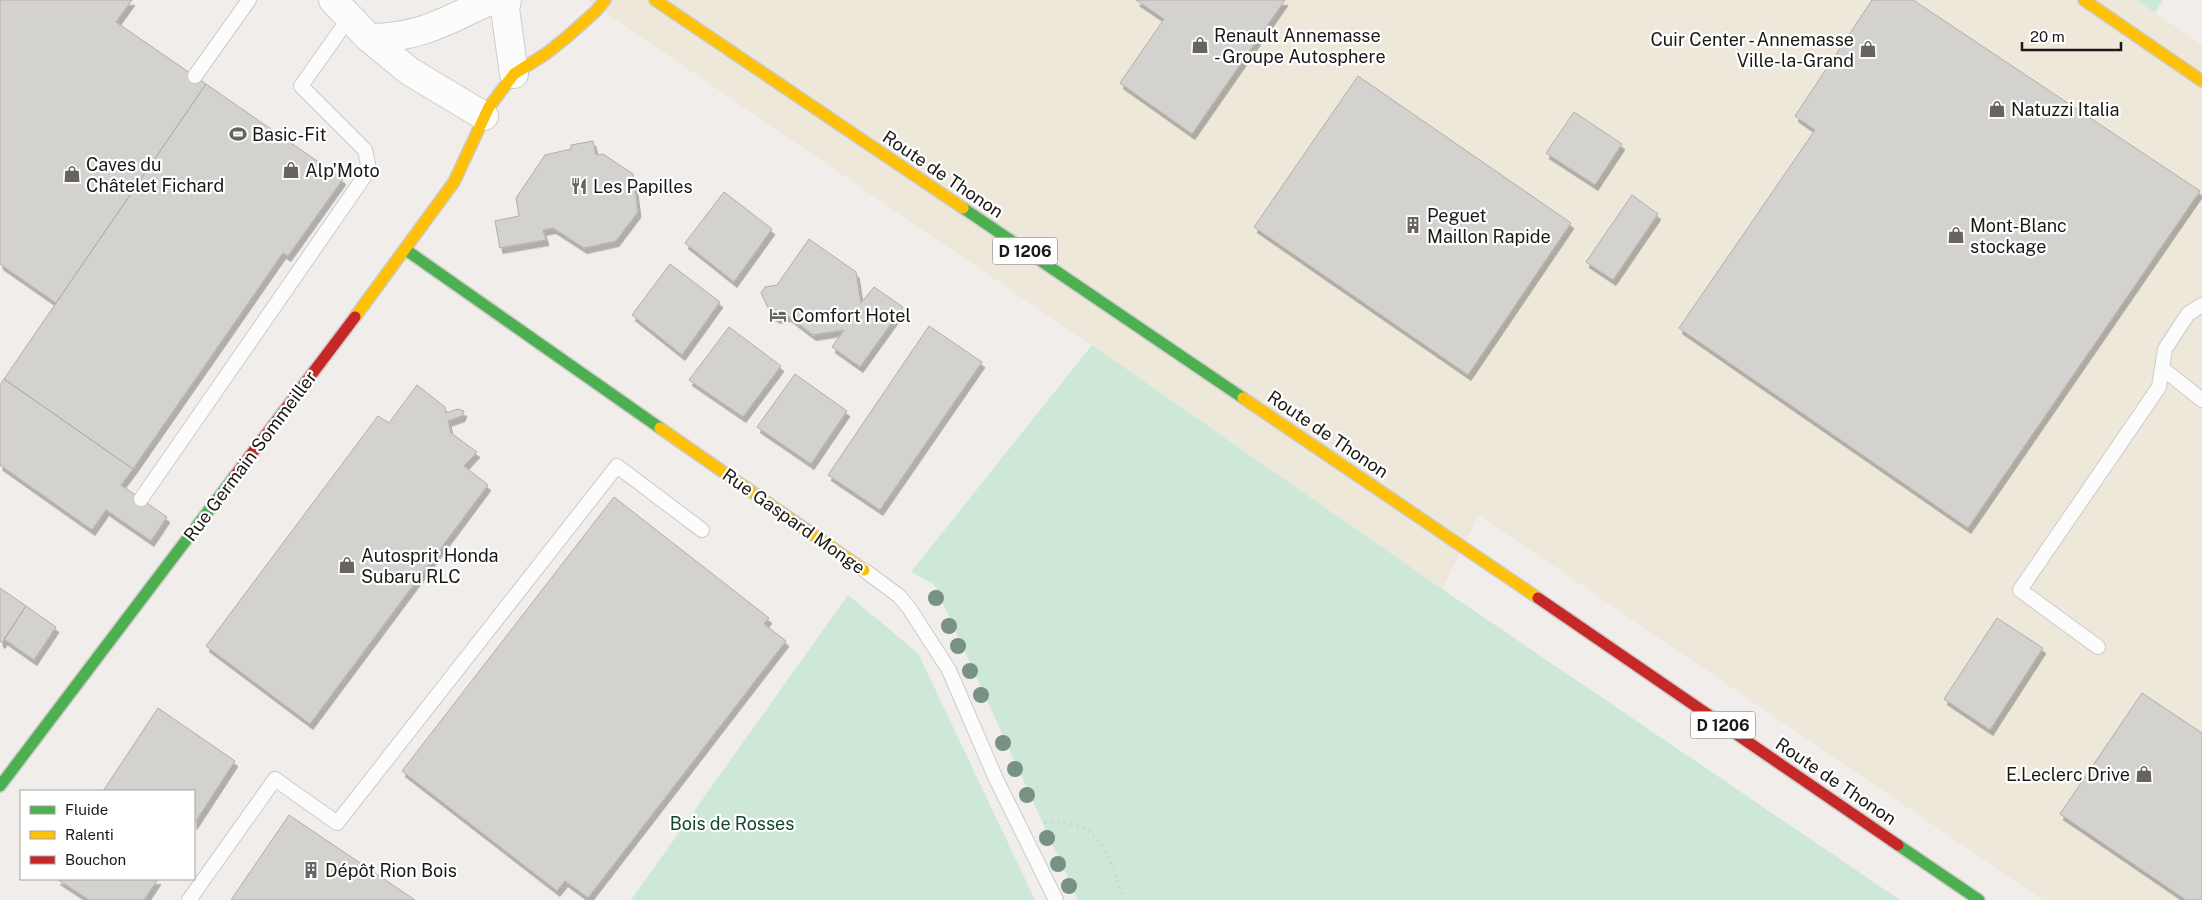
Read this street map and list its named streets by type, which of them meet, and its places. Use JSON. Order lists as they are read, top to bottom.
{
  "streets": {
    "street": [
      "Route de Thonon",
      "D 1206",
      "Rue Germain Sommeiller",
      "Rue Gaspard Monge"
    ]
  },
  "crossings": [
    ["Rue Germain Sommeiller", "Rue Gaspard Monge"]
  ],
  "parks": ["Bois de Rosses"],
  "places": {
    "shop": [
      "Renault Annemasse - Groupe Autosphere",
      "Cuir Center - Annemasse Ville-la-Grand",
      "Natuzzi Italia",
      "Alp'Moto",
      "Caves du Châtelet Fichard",
      "Mont-Blanc stockage",
      "Autosprit Honda Subaru RLC",
      "E.Leclerc Drive"
    ],
    "sports": ["Basic-Fit"],
    "restaurant": ["Les Papilles"],
    "building": ["Peguet Maillon Rapide", "Dépôt Rion Bois"],
    "hotel": ["Comfort Hotel"]
  },
  "legend": ["Fluide", "Ralenti", "Bouchon"],
  "scale_bar": "20 m"
}
